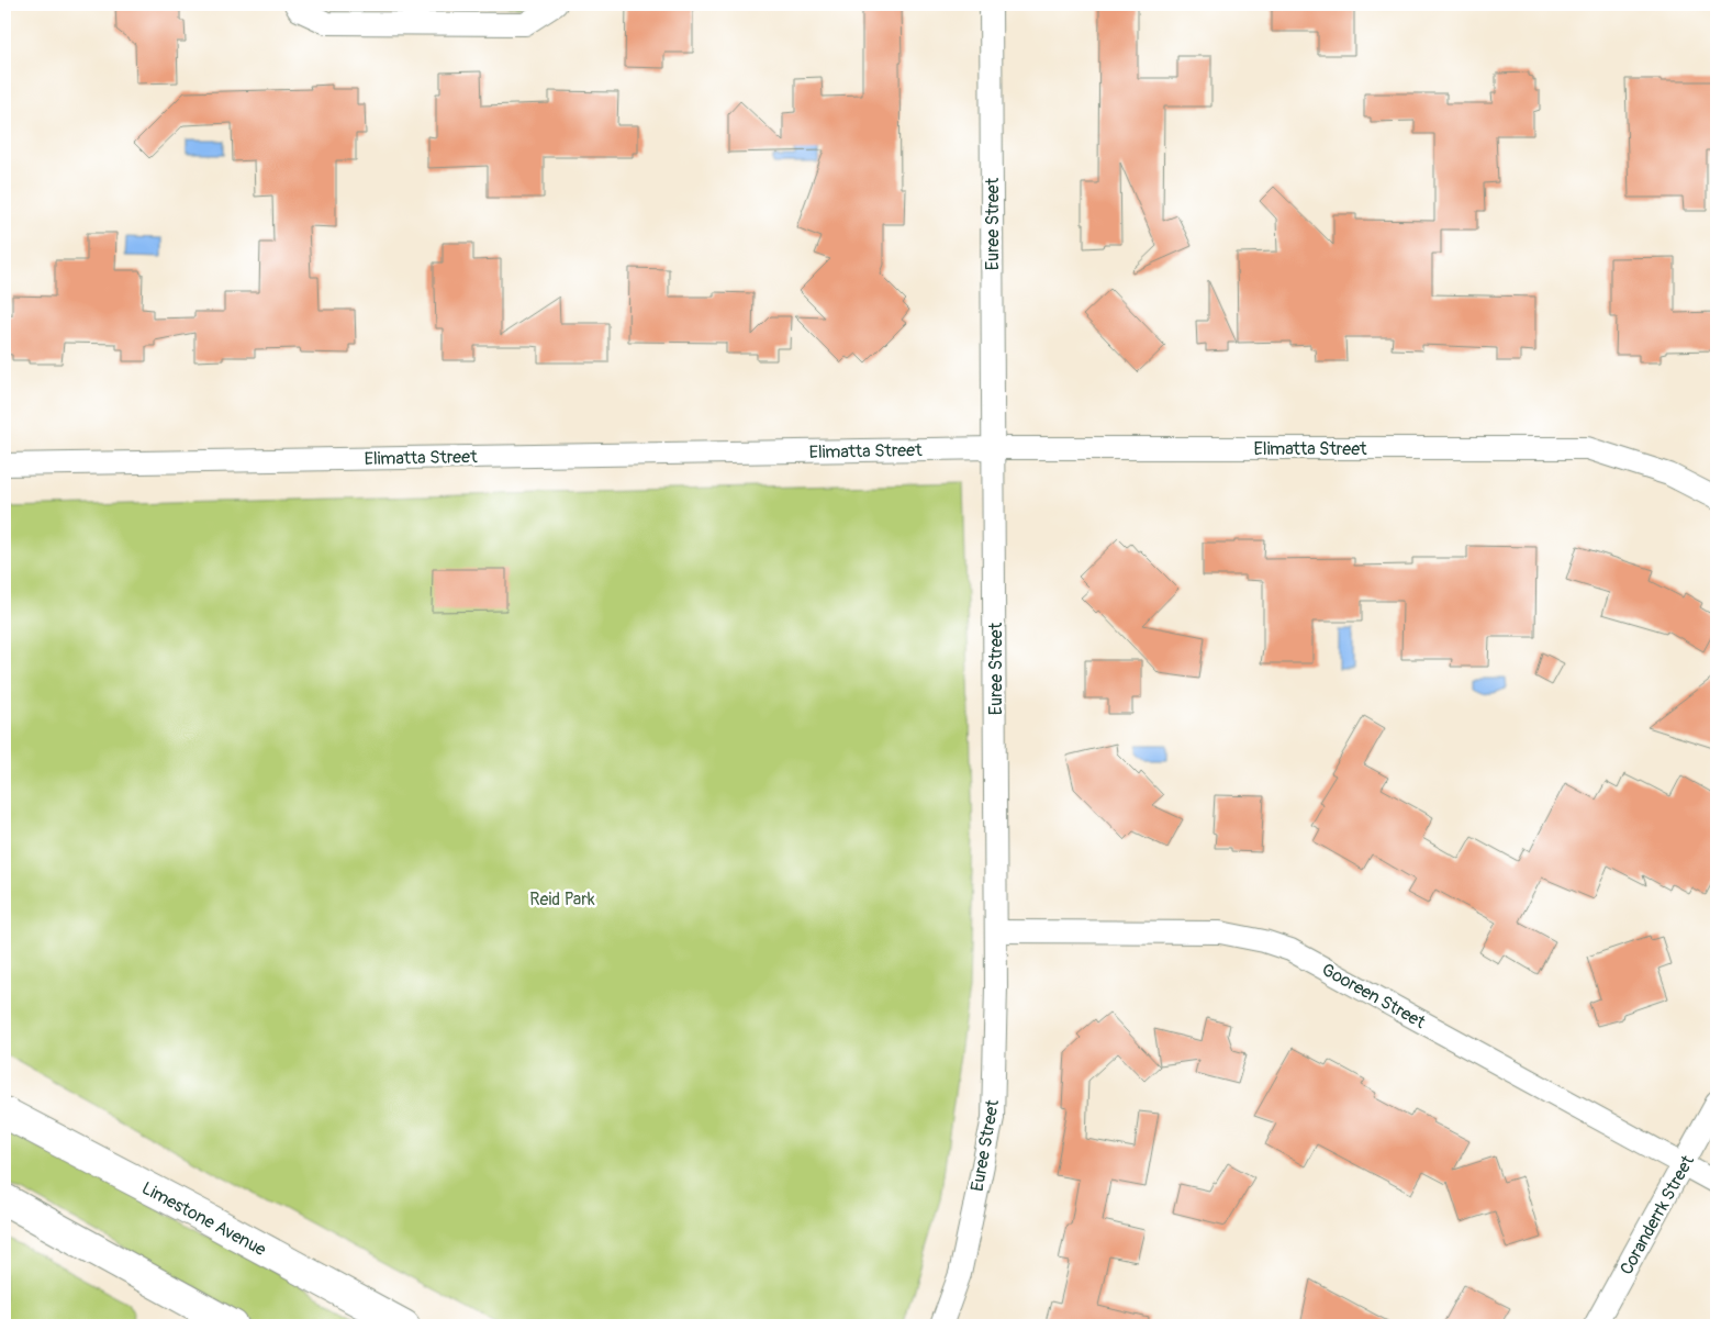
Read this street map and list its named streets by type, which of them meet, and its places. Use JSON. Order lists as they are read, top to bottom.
{
  "streets": {
    "main road": ["Limestone Avenue"],
    "street": [
      "Euree Street",
      "Elimatta Street",
      "Gooreen Street",
      "Coranderrk Street"
    ]
  },
  "crossings": [
    ["Euree Street", "Elimatta Street"],
    ["Euree Street", "Gooreen Street"],
    ["Gooreen Street", "Coranderrk Street"]
  ],
  "parks": ["Reid Park"]
}
